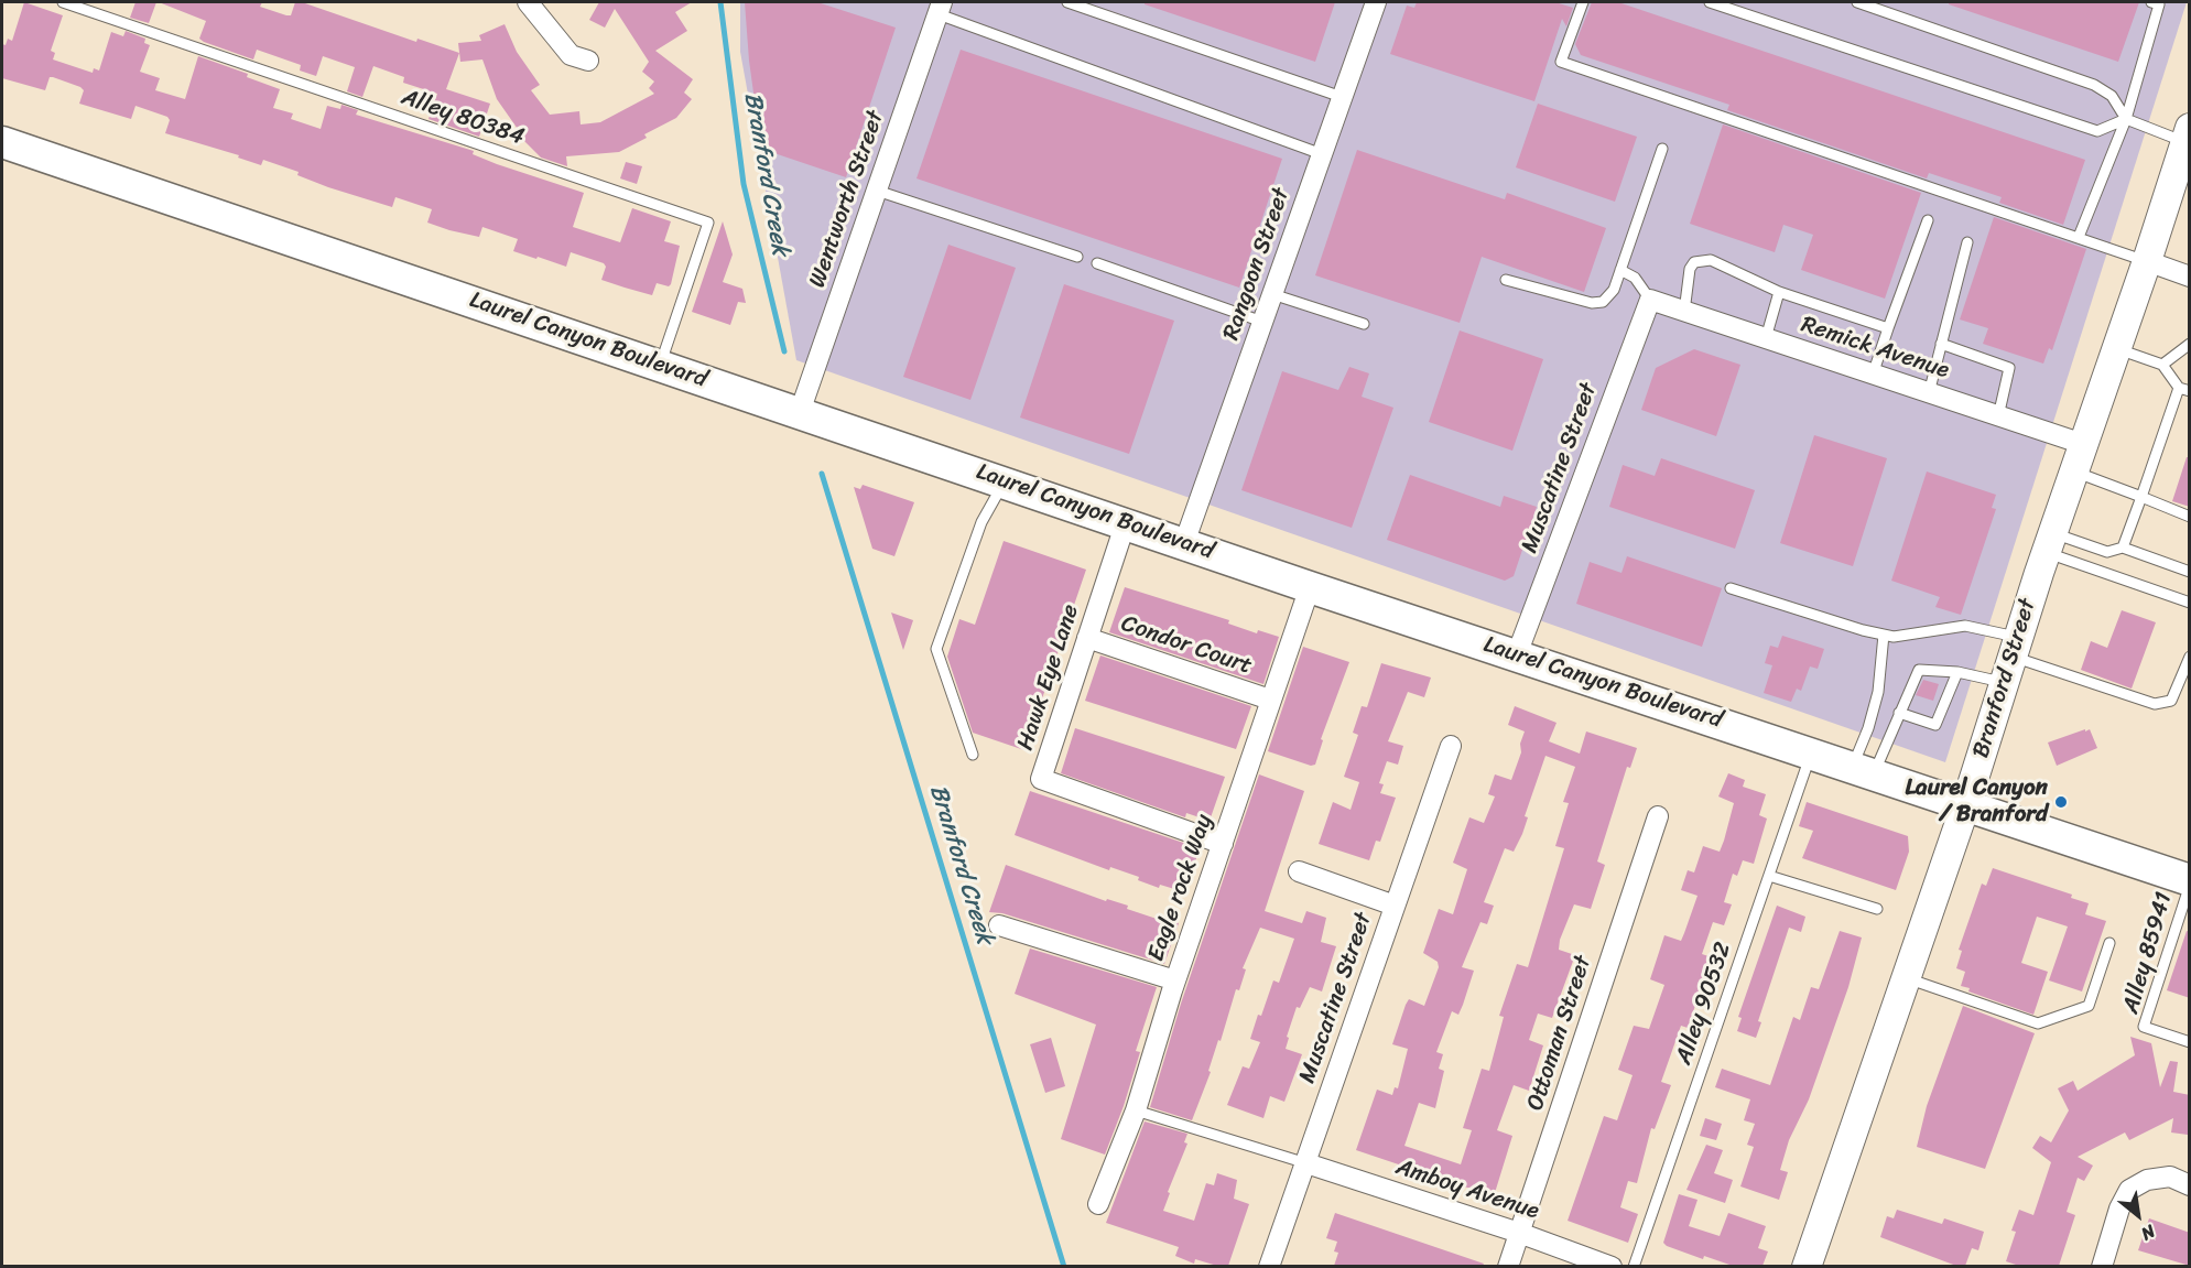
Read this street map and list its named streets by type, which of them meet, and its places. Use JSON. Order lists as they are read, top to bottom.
{
  "streets": {
    "main road": ["Laurel Canyon Boulevard", "Branford Street"],
    "street": [
      "Wentworth Street",
      "Rangoon Street",
      "Remick Avenue",
      "Muscatine Street",
      "Condor Court",
      "Hawk Eye Lane",
      "Eagle rock Way",
      "Ottoman Street",
      "Amboy Avenue"
    ],
    "lane": ["Alley 80384", "Alley 85941", "Alley 90532"]
  },
  "crossings": [
    ["Alley 80384", "Laurel Canyon Boulevard"],
    ["Wentworth Street", "Laurel Canyon Boulevard"],
    ["Rangoon Street", "Laurel Canyon Boulevard"],
    ["Laurel Canyon Boulevard", "Muscatine Street"],
    ["Laurel Canyon Boulevard", "Hawk Eye Lane"],
    ["Laurel Canyon Boulevard", "Branford Street"],
    ["Laurel Canyon Boulevard", "Eagle rock Way"],
    ["Laurel Canyon Boulevard", "Alley 85941"],
    ["Laurel Canyon Boulevard", "Alley 90532"],
    ["Remick Avenue", "Muscatine Street"],
    ["Remick Avenue", "Branford Street"],
    ["Muscatine Street", "Amboy Avenue"],
    ["Condor Court", "Hawk Eye Lane"],
    ["Condor Court", "Eagle rock Way"],
    ["Hawk Eye Lane", "Eagle rock Way"],
    ["Ottoman Street", "Amboy Avenue"]
  ],
  "water": ["Branford Creek"],
  "places": ["Laurel Canyon / Branford"],
  "north": "bottom right"
}
